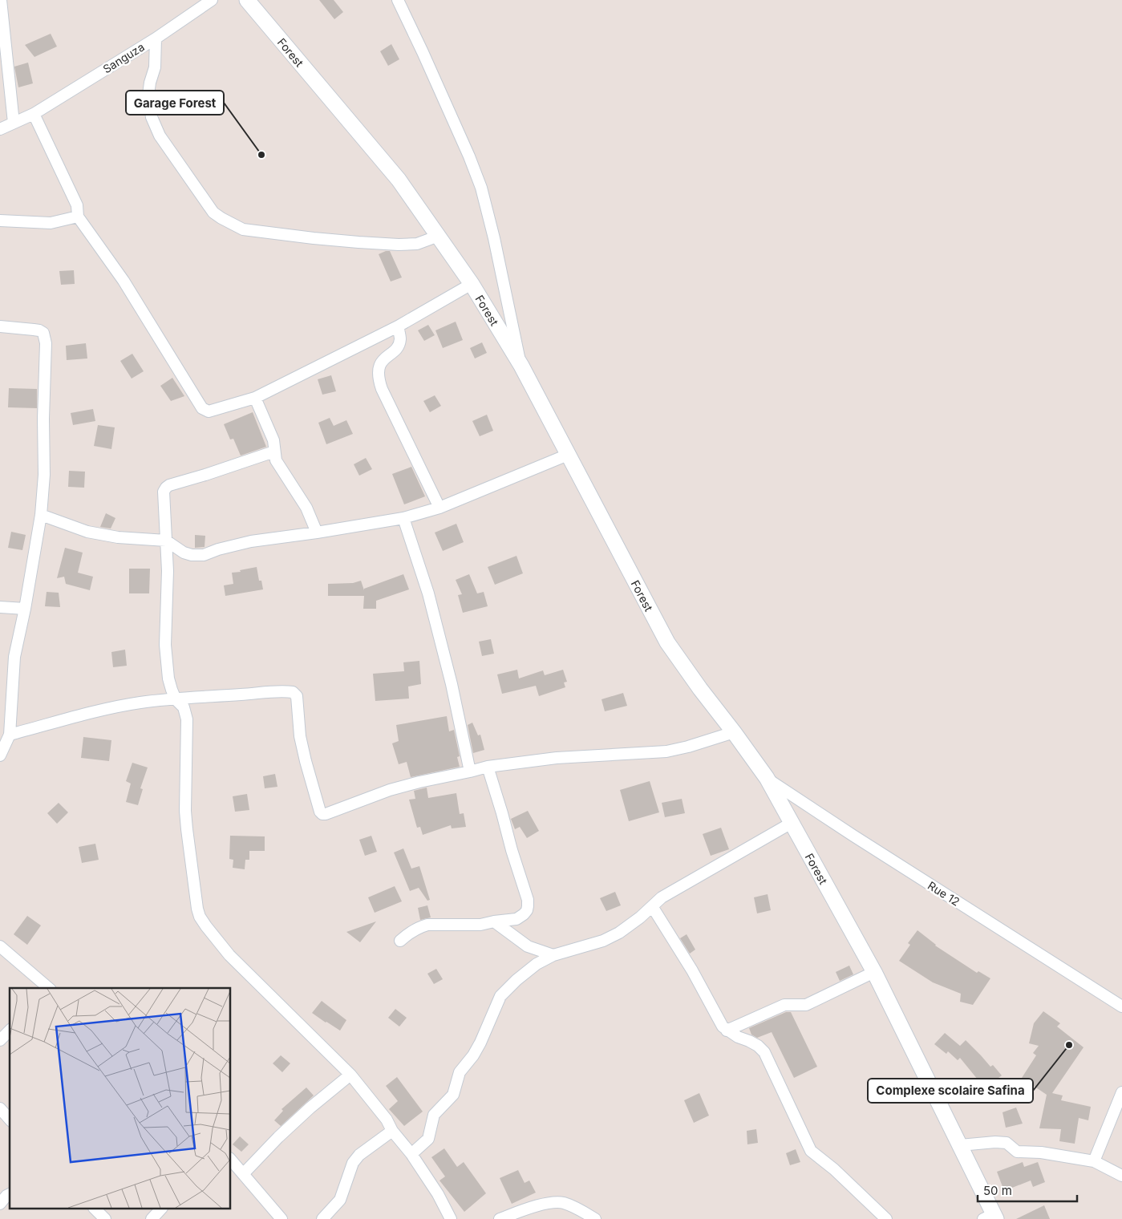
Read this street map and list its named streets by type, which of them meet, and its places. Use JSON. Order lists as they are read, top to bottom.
{
  "streets": {
    "street": ["Forest", "Sanguza", "Rue 12"]
  },
  "crossings": [
    ["Forest", "Rue 12"]
  ],
  "places": ["Garage Forest", "Complexe scolaire Safina"],
  "scale_bar": "50 m"
}
